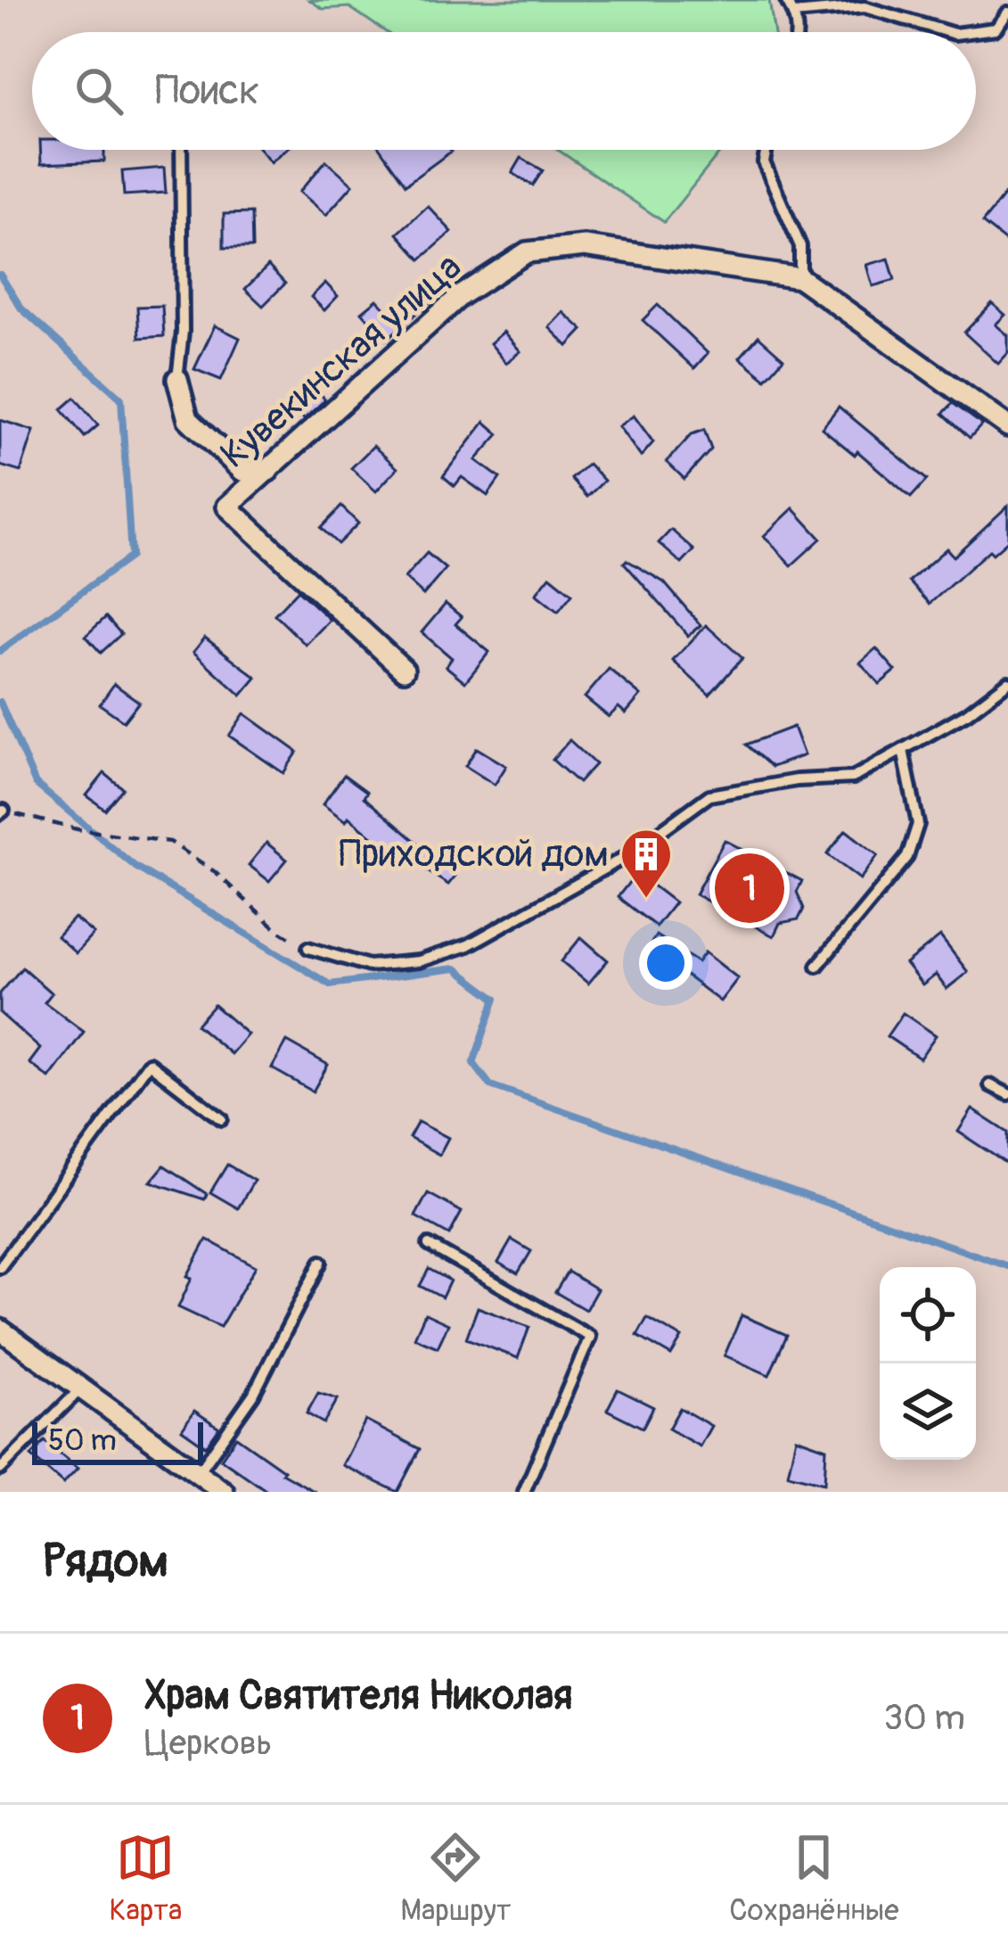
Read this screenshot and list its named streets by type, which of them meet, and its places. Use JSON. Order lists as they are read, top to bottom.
{
  "streets": {
    "street": ["Кувекинская улица"]
  },
  "places": {
    "building": ["Приходской дом"]
  },
  "scale_bar": "50 m",
  "page": {
    "search": "Поиск",
    "pins": "1",
    "scale": "50 m",
    "heading": "Рядом",
    "list": [
      {
        "mark": "1",
        "name": "Храм Святителя Николая",
        "note": "Церковь",
        "value": "30 m"
      }
    ],
    "nav": ["Карта", "Маршрут", "Сохранённые"]
  }
}
